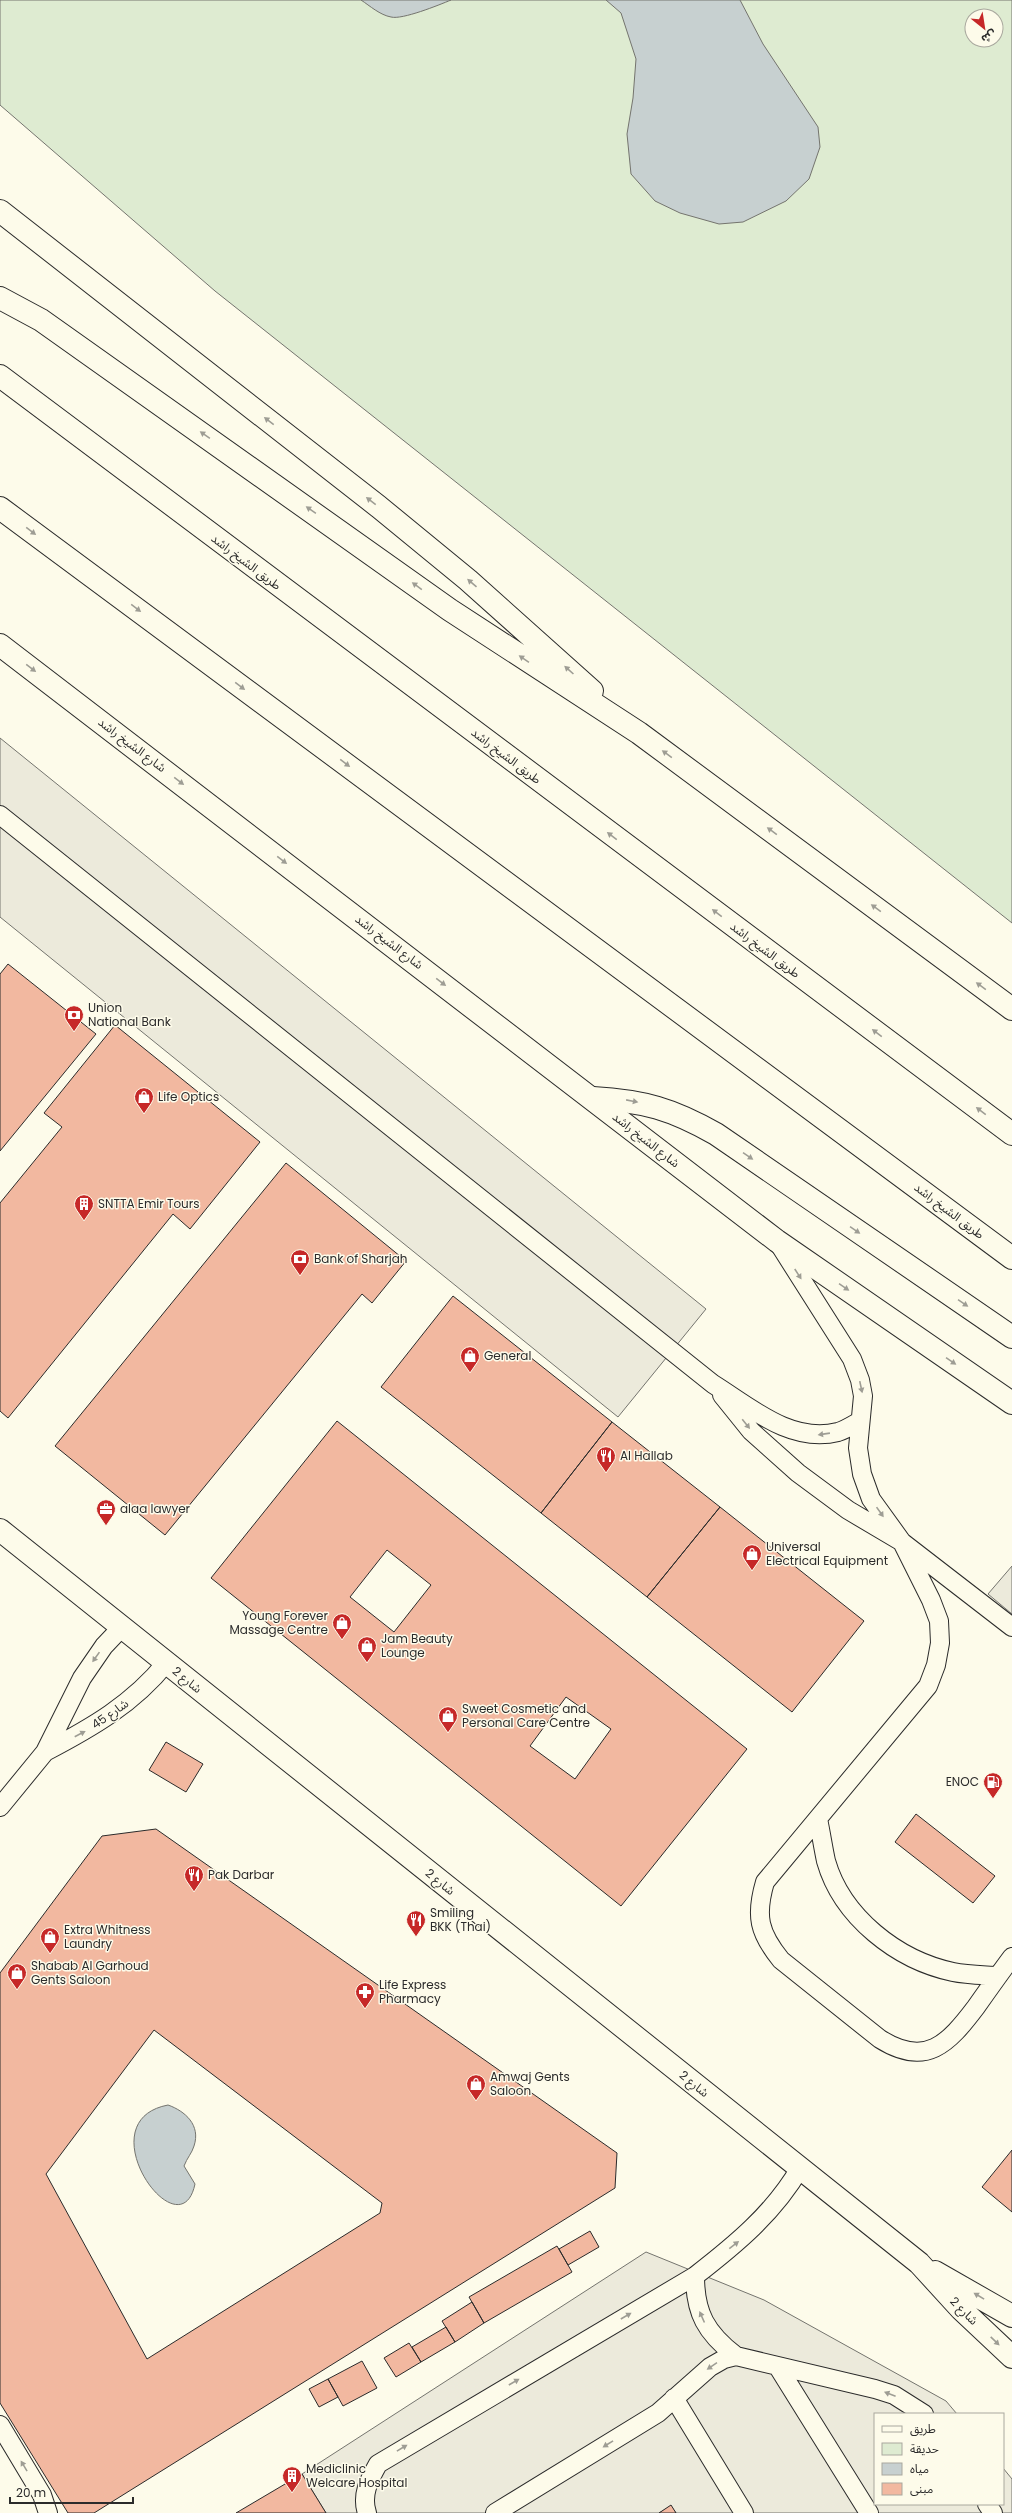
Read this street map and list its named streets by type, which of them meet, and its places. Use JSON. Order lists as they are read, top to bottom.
{
  "streets": {
    "main road": ["طريق الشيخ راشد", "شارع الشيخ راشد", "شارع 2"],
    "lane": ["شارع 45"]
  },
  "crossings": [
    ["شارع 2", "شارع 45"]
  ],
  "one_way": ["شارع الشيخ راشد"],
  "places": {
    "bank": ["Union National Bank", "Bank of Sharjah"],
    "shop": [
      "Life Optics",
      "General",
      "Universal Electrical Equipment",
      "Young Forever Massage Centre",
      "Jam Beauty Lounge",
      "Sweet Cosmetic and Personal Care Centre",
      "Extra Whitness Laundry",
      "Shabab Al Garhoud Gents Saloon",
      "Amwaj Gents Saloon"
    ],
    "building": ["SNTTA Emir Tours", "Mediclinic Welcare Hospital"],
    "restaurant": ["Al Hallab", "Pak Darbar", "Smiling BKK (Thai)"],
    "office": ["alaa lawyer"],
    "fuel station": ["ENOC"],
    "pharmacy": ["Life Express Pharmacy"]
  },
  "legend": [
    "طريق",
    "حديقة",
    "مياه",
    "مبنى"
  ],
  "scale_bar": "20 m",
  "north": "bottom right"
}
